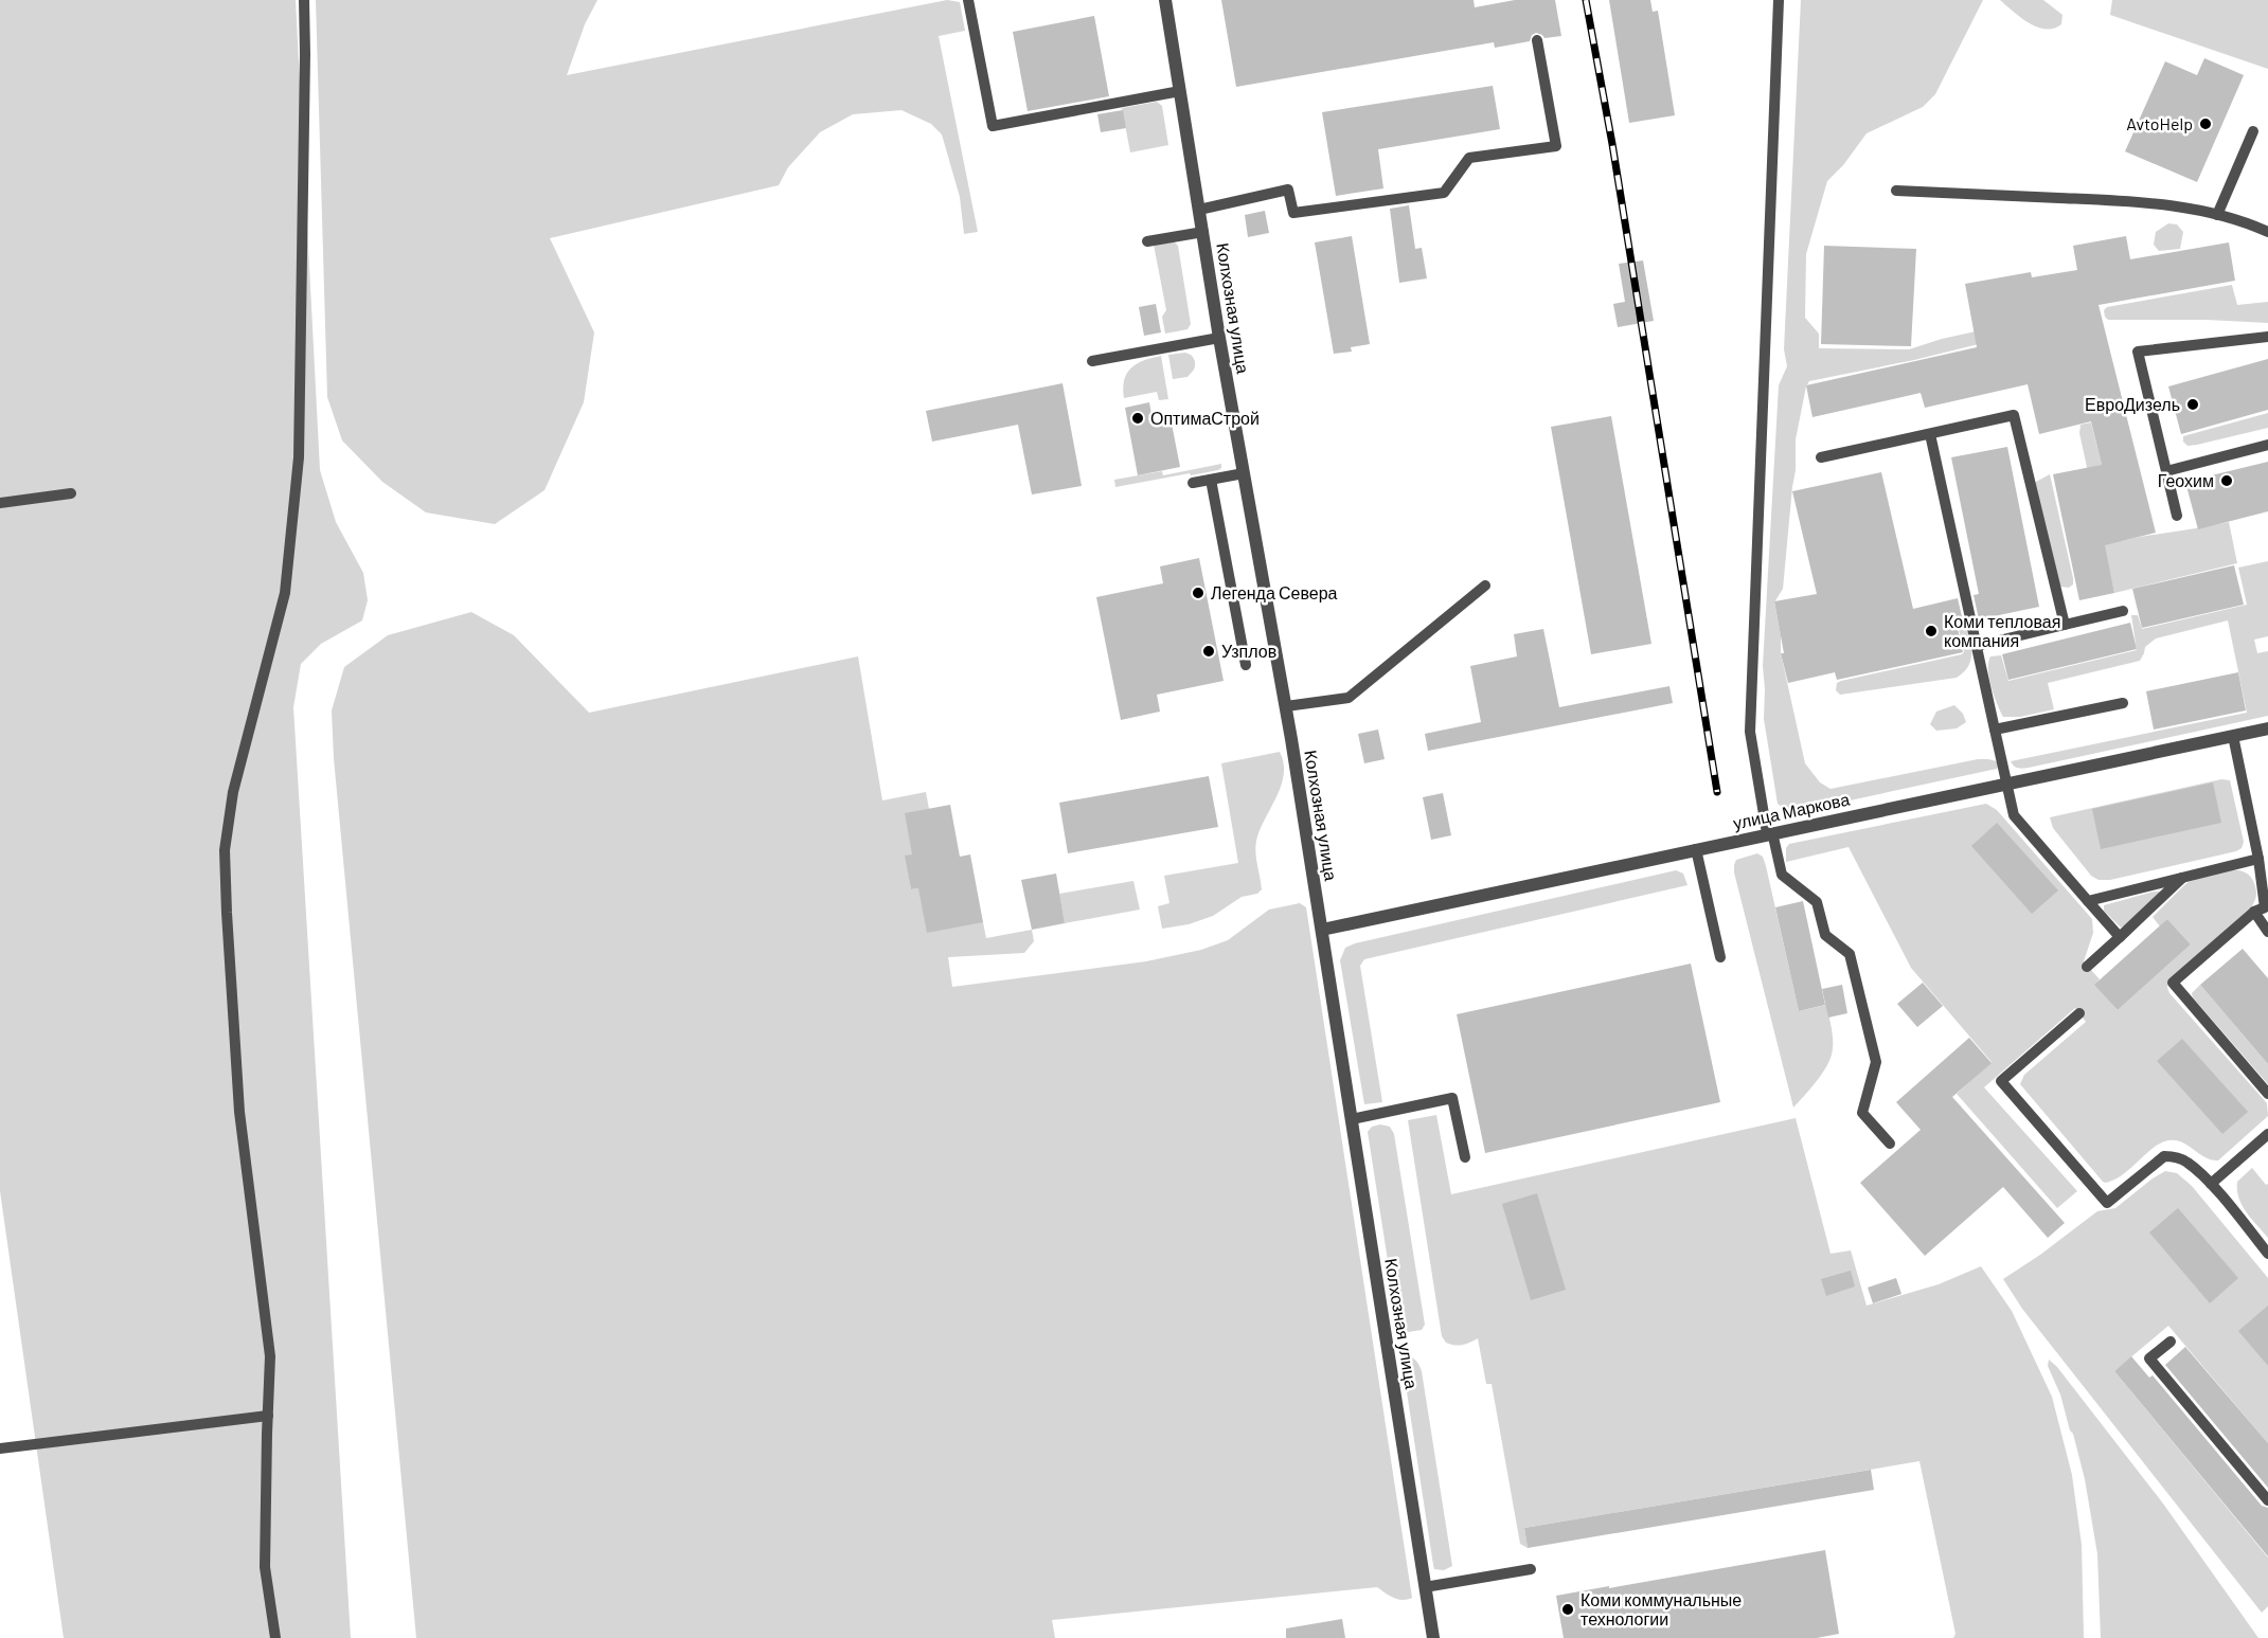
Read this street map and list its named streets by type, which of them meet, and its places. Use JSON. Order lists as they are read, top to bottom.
{
  "streets": {
    "street": ["Колхозная улица", "улица Маркова"]
  },
  "crossings": [
    ["Колхозная улица", "улица Маркова"]
  ],
  "places": [
    "AvtoHelp",
    "ЕвроДизель",
    "ОптимаСтрой",
    "Геохим",
    "Легенда Севера",
    "Коми тепловая компания",
    "Узплов",
    "Коми коммунальные технологии"
  ]
}
